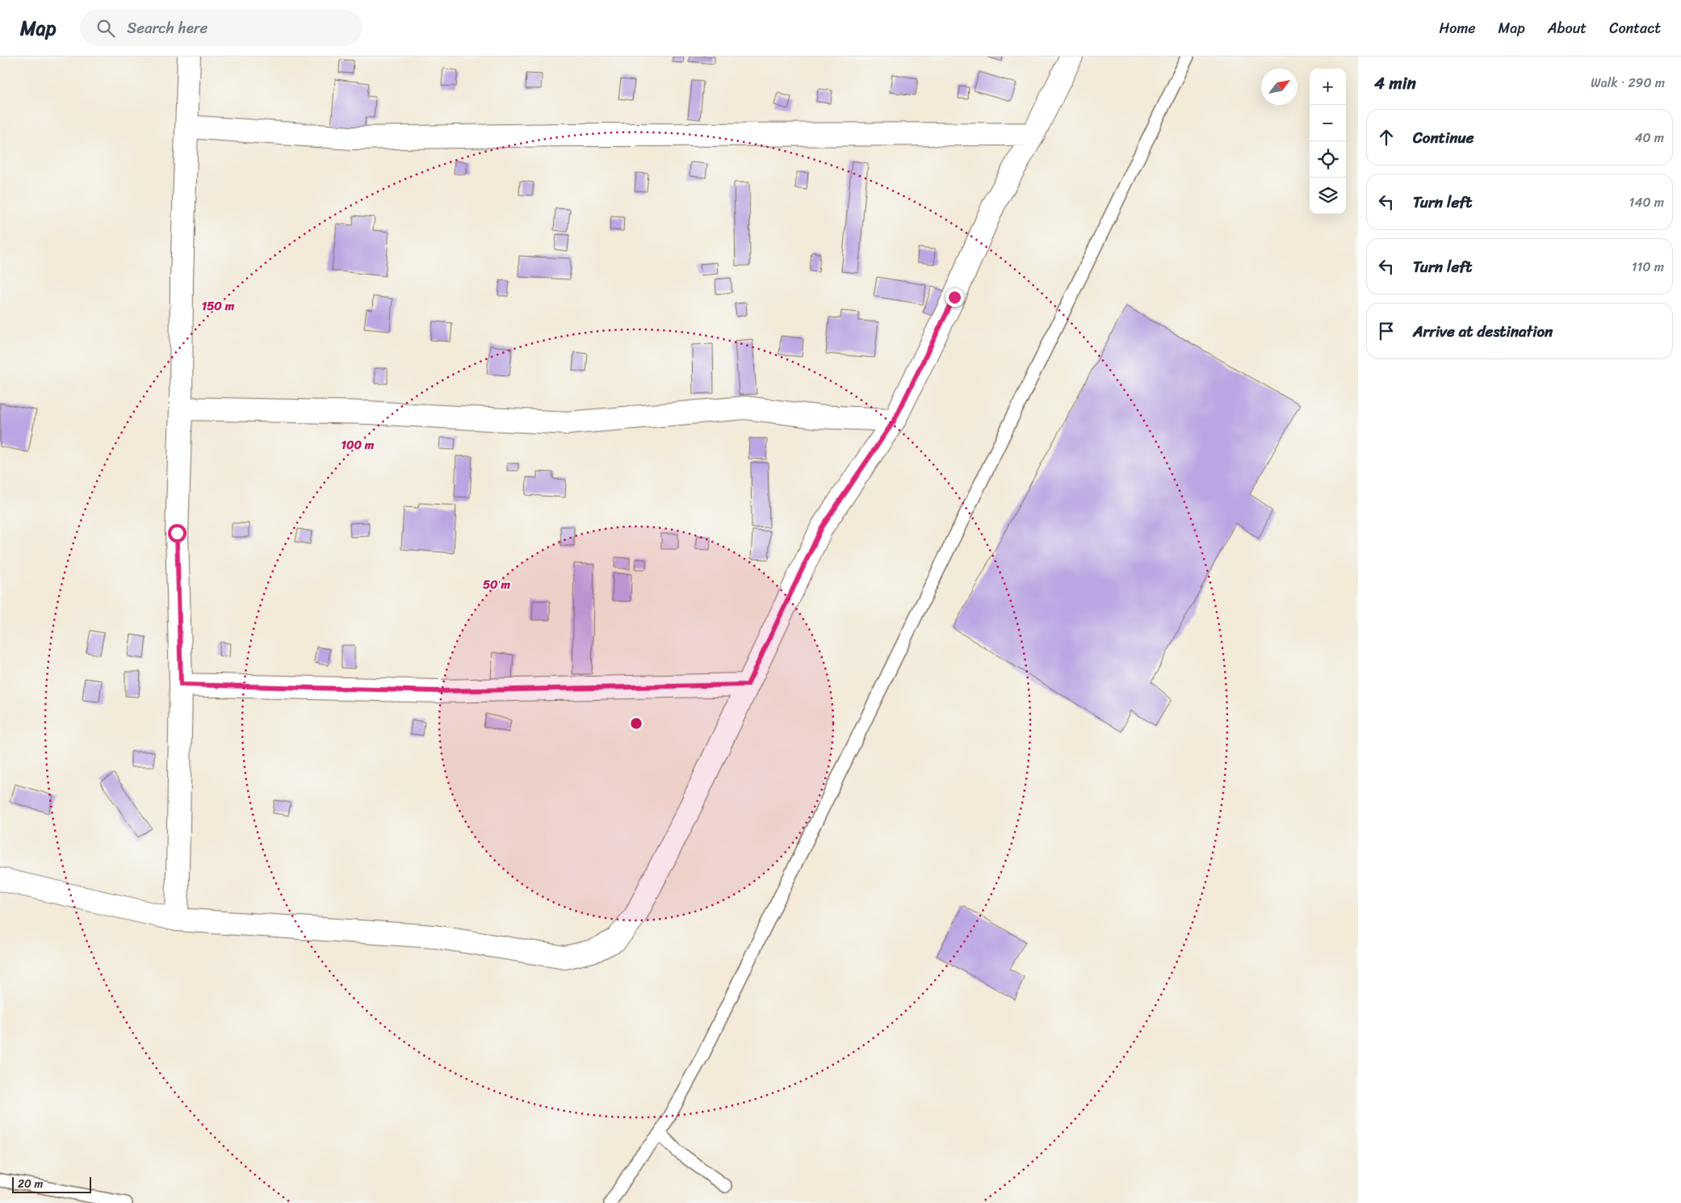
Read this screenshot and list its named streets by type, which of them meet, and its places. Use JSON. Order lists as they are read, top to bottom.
{
  "scale_bar": "20 m",
  "north": "top right",
  "page": {
    "header": "Map",
    "search": "Search here",
    "nav": [
      "Home",
      "Map",
      "About",
      "Contact"
    ],
    "heading": ["4 min", "Walk · 290 m"],
    "map_buttons": ["+", "−"],
    "list": [
      ["Continue", "40 m"],
      ["Turn left", "140 m"],
      ["Turn left", "110 m"],
      "Arrive at destination"
    ],
    "scale": "20 m"
  },
  "rings": ["150 m", "100 m", "50 m"]
}
